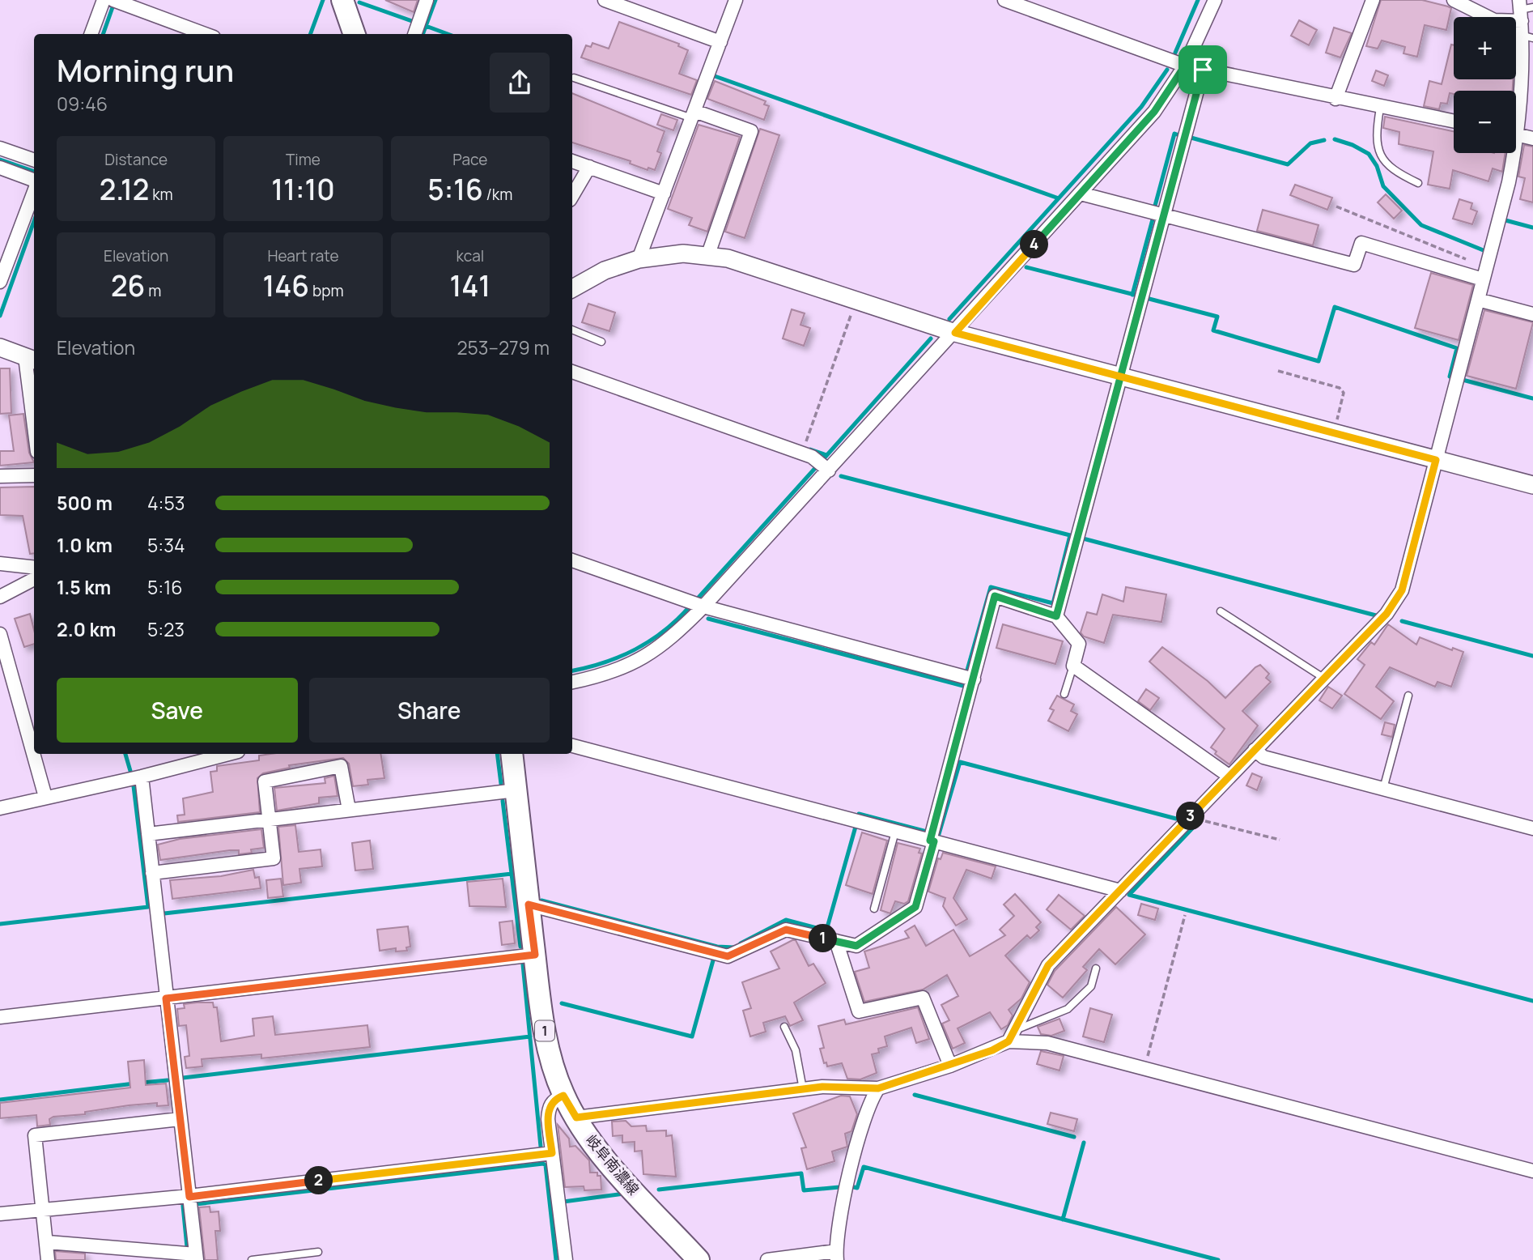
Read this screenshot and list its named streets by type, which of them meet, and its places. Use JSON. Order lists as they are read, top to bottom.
{
  "streets": {
    "main road": ["1", "岐阜南濃線"]
  },
  "page": {
    "map_buttons": ["+", "−"],
    "heading": ["Morning run", "09:46"],
    "stats": [
      ["Distance", "2.12 km"],
      ["Time", "11:10"],
      ["Pace", "5:16 /km"],
      ["Elevation", "26 m"],
      ["Heart rate", "146 bpm"],
      ["kcal", "141"]
    ],
    "pins": [
      "4",
      "3",
      "1",
      "2"
    ],
    "chart": ["Elevation", "253–279 m"],
    "list": [
      {
        "name": "500 m",
        "note": "4:53"
      },
      {
        "name": "1.0 km",
        "note": "5:34"
      },
      {
        "name": "1.5 km",
        "note": "5:16"
      },
      {
        "name": "2.0 km",
        "note": "5:23"
      }
    ],
    "buttons": ["Save", "Share"]
  }
}
